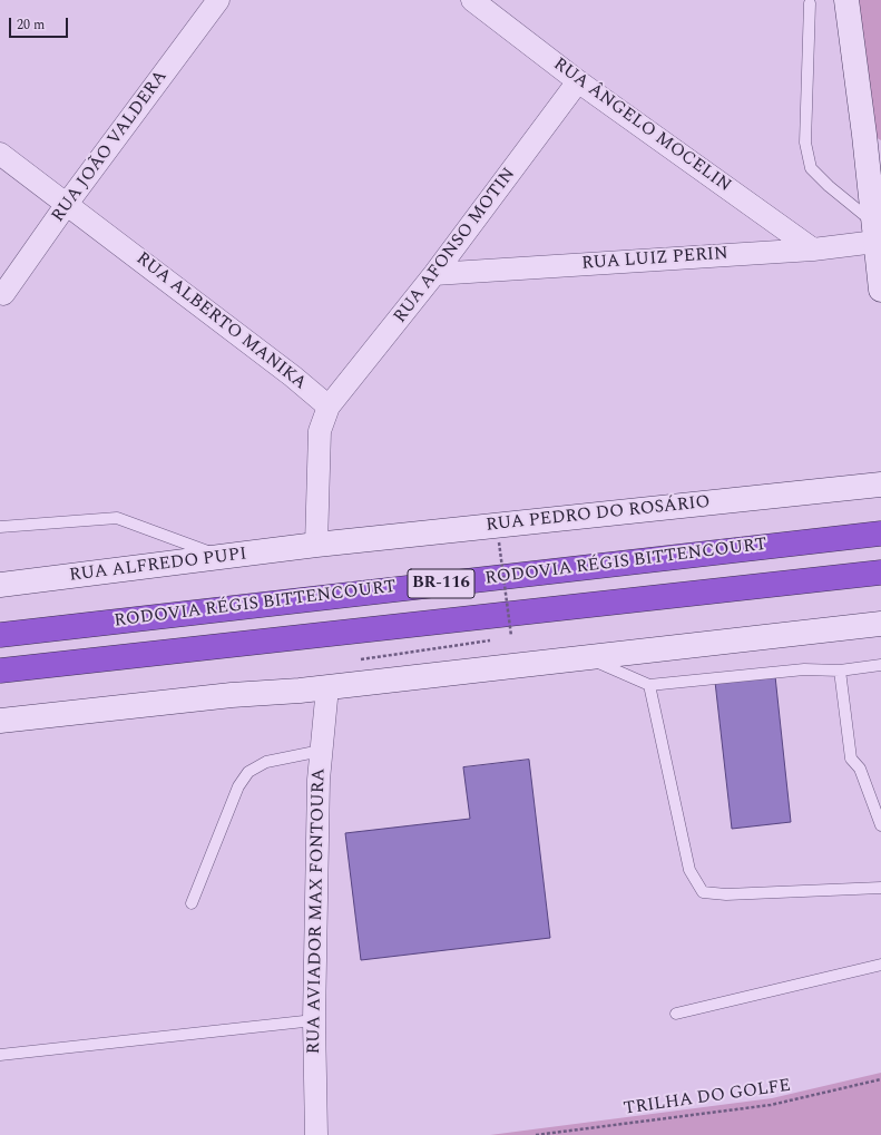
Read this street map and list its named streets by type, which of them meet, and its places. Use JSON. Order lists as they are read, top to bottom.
{
  "streets": {
    "highway": ["RODOVIA RÉGIS BITTENCOURT", "BR-116"],
    "street": [
      "RUA ÂNGELO MOCELIN",
      "RUA JOÃO VALDERA",
      "RUA AFONSO MOTIN",
      "RUA LUIZ PERIN",
      "RUA ALBERTO MANIKA",
      "RUA PEDRO DO ROSÁRIO",
      "RUA ALFREDO PUPI",
      "RUA AVIADOR MAX FONTOURA"
    ],
    "path": ["TRILHA DO GOLFE"]
  },
  "crossings": [
    ["RUA ÂNGELO MOCELIN", "RUA AFONSO MOTIN"],
    ["RUA ÂNGELO MOCELIN", "RUA LUIZ PERIN"],
    ["RUA JOÃO VALDERA", "RUA ALBERTO MANIKA"],
    ["RUA AFONSO MOTIN", "RUA LUIZ PERIN"],
    ["RUA AFONSO MOTIN", "RUA ALBERTO MANIKA"],
    ["RUA PEDRO DO ROSÁRIO", "RUA ALFREDO PUPI"]
  ],
  "scale_bar": "20 m"
}
